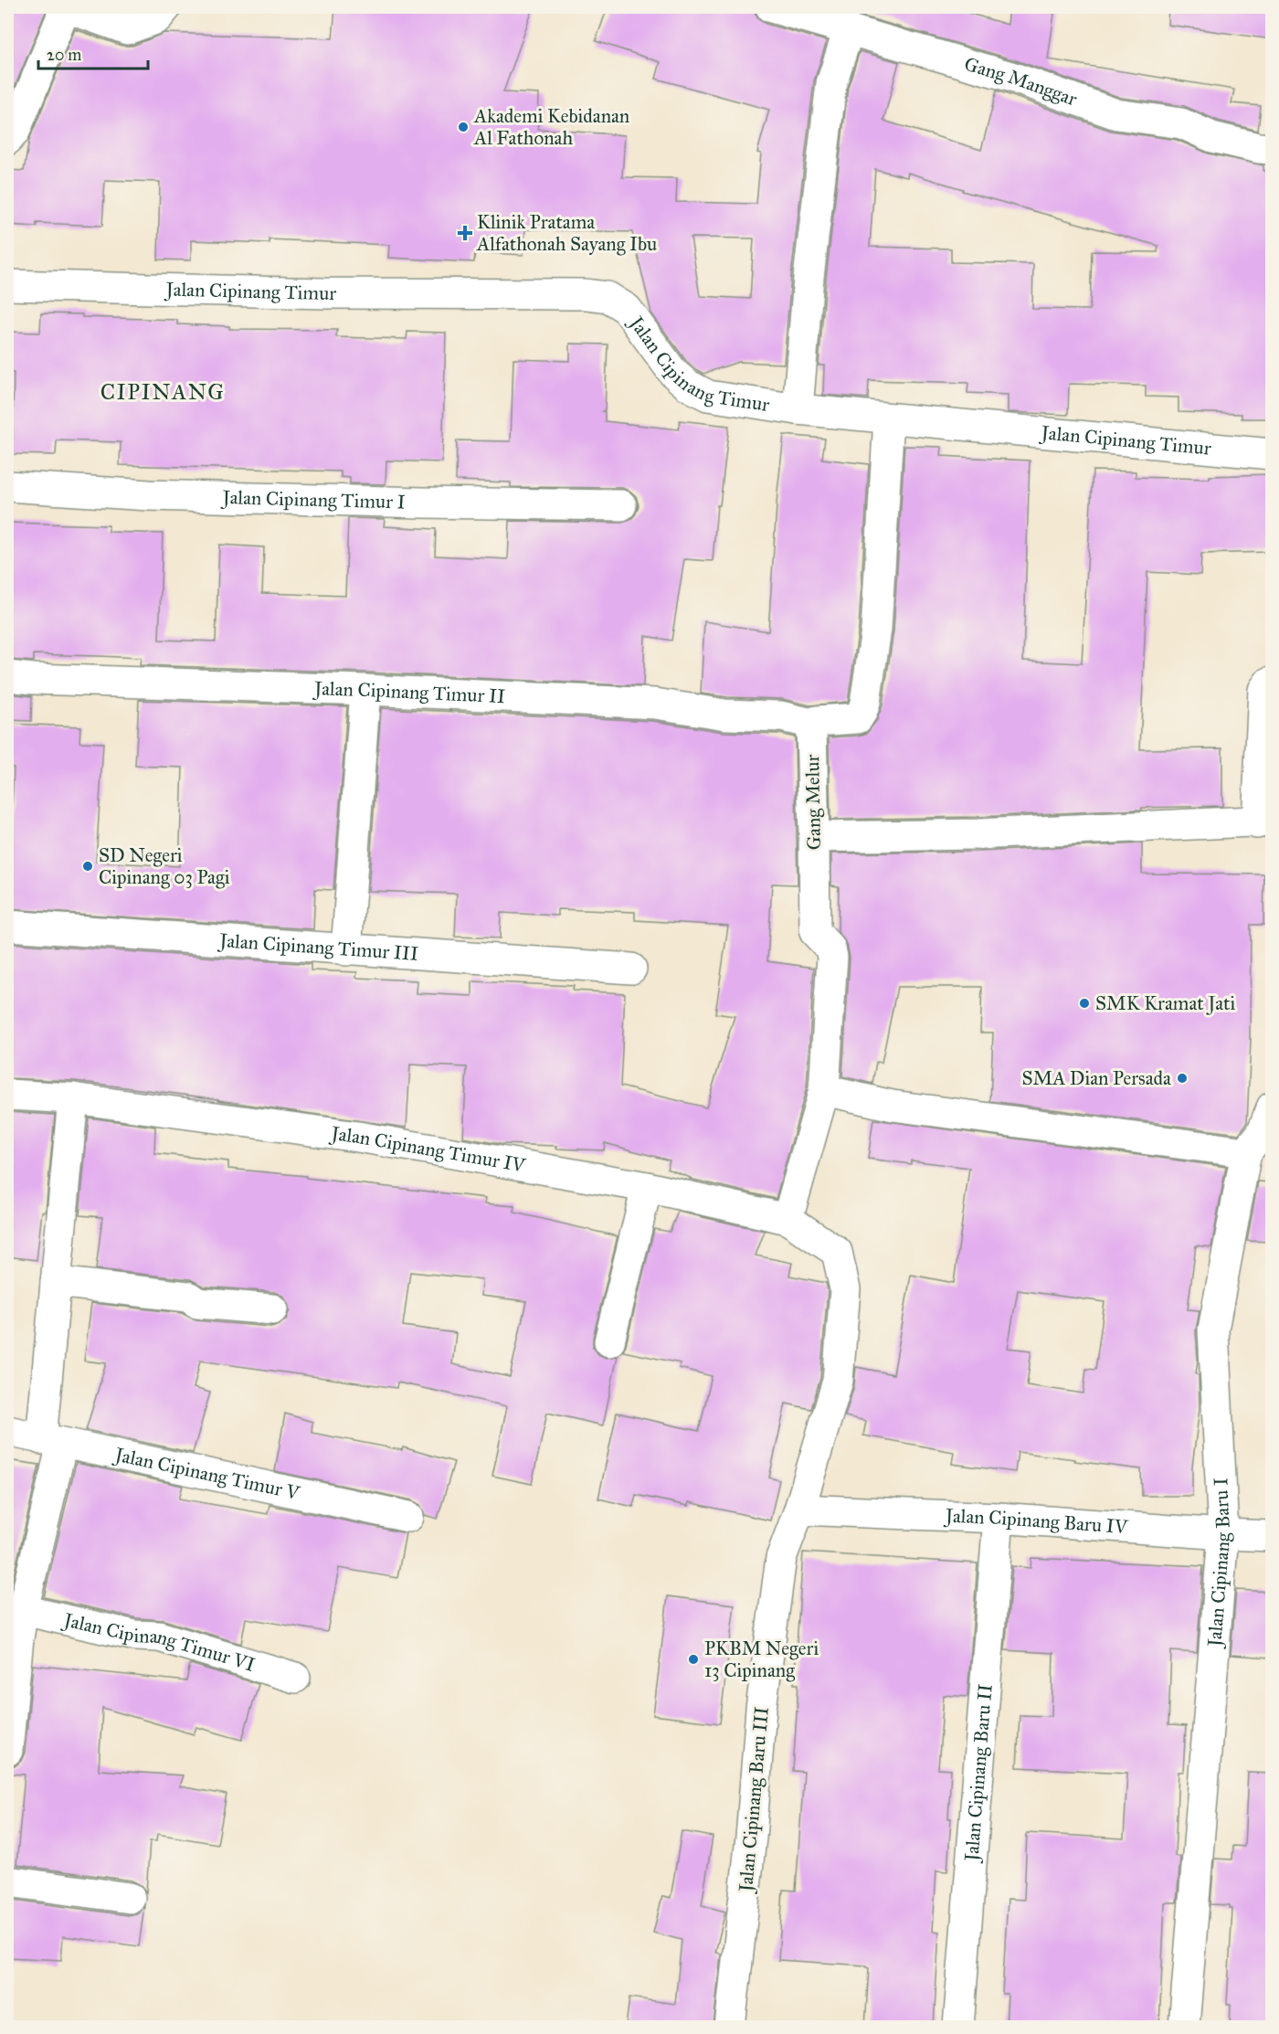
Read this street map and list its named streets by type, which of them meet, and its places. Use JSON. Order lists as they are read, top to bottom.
{
  "streets": {
    "street": [
      "Gang Manggar",
      "Jalan Cipinang Timur",
      "Jalan Cipinang Timur I",
      "Jalan Cipinang Timur II",
      "Gang Melur",
      "Jalan Cipinang Timur III",
      "Jalan Cipinang Timur IV",
      "Jalan Cipinang Timur V",
      "Jalan Cipinang Baru IV",
      "Jalan Cipinang Baru I",
      "Jalan Cipinang Timur VI",
      "Jalan Cipinang Baru II",
      "Jalan Cipinang Baru III"
    ]
  },
  "crossings": [
    ["Jalan Cipinang Timur II", "Gang Melur"],
    ["Gang Melur", "Jalan Cipinang Timur IV"],
    ["Jalan Cipinang Timur IV", "Jalan Cipinang Baru III"],
    ["Jalan Cipinang Baru IV", "Jalan Cipinang Baru I"],
    ["Jalan Cipinang Baru IV", "Jalan Cipinang Baru II"],
    ["Jalan Cipinang Baru IV", "Jalan Cipinang Baru III"]
  ],
  "districts": ["CIPINANG"],
  "places": {
    "other": [
      "Akademi Kebidanan Al Fathonah",
      "SD Negeri Cipinang 03 Pagi",
      "SMK Kramat Jati",
      "SMA Dian Persada",
      "PKBM Negeri 13 Cipinang"
    ],
    "health": ["Klinik Pratama Alfathonah Sayang Ibu"]
  },
  "scale_bar": "20 m"
}
